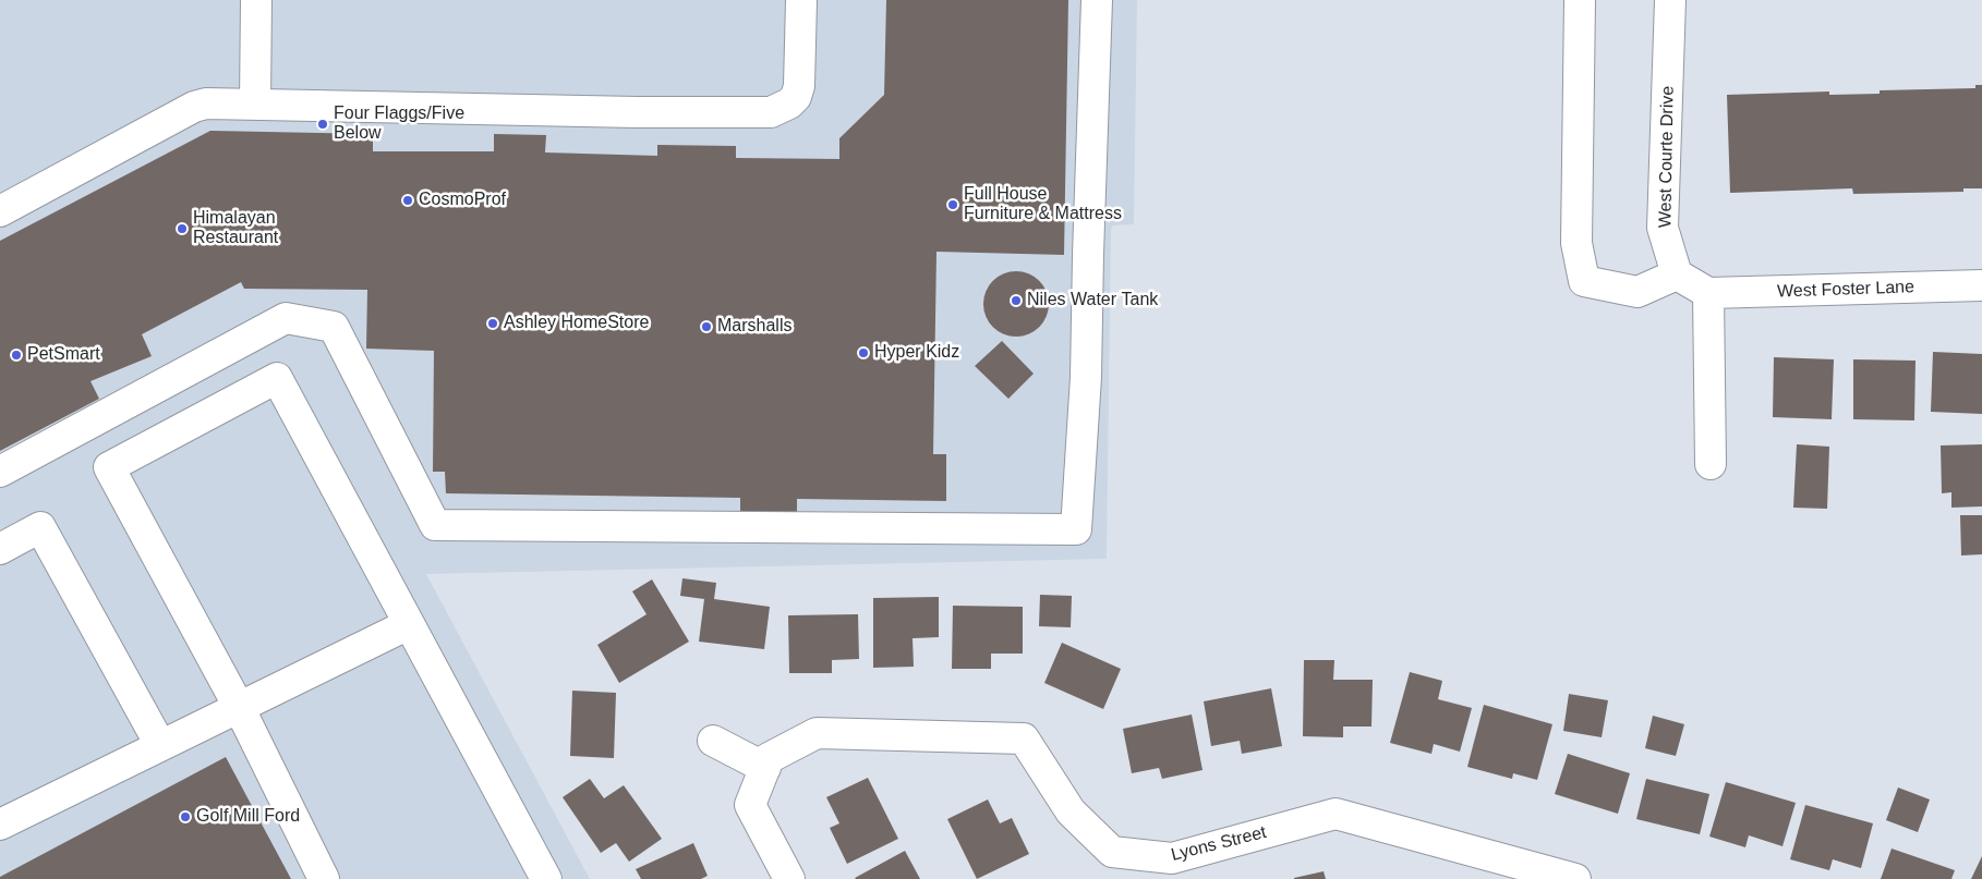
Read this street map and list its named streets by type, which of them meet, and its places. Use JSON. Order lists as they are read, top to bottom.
{
  "streets": {
    "street": ["West Courte Drive", "West Foster Lane", "Lyons Street"]
  },
  "places": [
    "Four Flaggs/Five Below",
    "CosmoProf",
    "Full House Furniture & Mattress",
    "Himalayan Restaurant",
    "Niles Water Tank",
    "Ashley HomeStore",
    "Marshalls",
    "Hyper Kidz",
    "PetSmart",
    "Golf Mill Ford"
  ]
}
